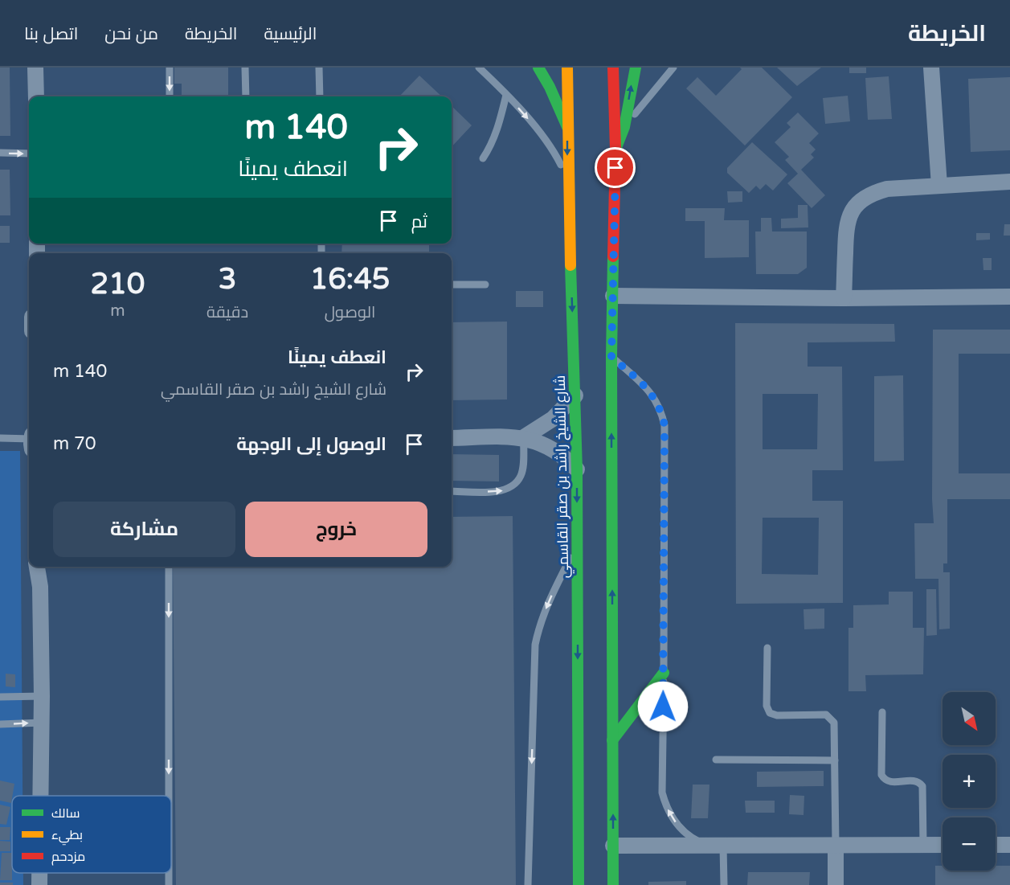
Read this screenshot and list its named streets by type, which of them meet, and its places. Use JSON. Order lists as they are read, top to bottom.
{
  "streets": {
    "main road": ["شارع الشيخ راشد بن صقر القاسمي"]
  },
  "legend": ["سالك", "بطيء", "مزدحم"],
  "north": "bottom right",
  "page": {
    "header": "الخريطة",
    "nav": [
      "الرئيسية",
      "الخريطة",
      "من نحن",
      "اتصل بنا"
    ],
    "turn": ["140 m", "انعطف يمينًا"],
    "then": "ثم",
    "eta": [
      "16:45",
      "الوصول",
      "3",
      "دقيقة",
      "210",
      "m"
    ],
    "list": [
      {
        "name": "انعطف يمينًا",
        "note": "شارع الشيخ راشد بن صقر القاسمي",
        "value": "140 m"
      },
      {
        "name": "الوصول إلى الوجهة",
        "value": "70 m"
      }
    ],
    "buttons": ["خروج", "مشاركة"],
    "map_buttons": ["+", "−"]
  }
}
